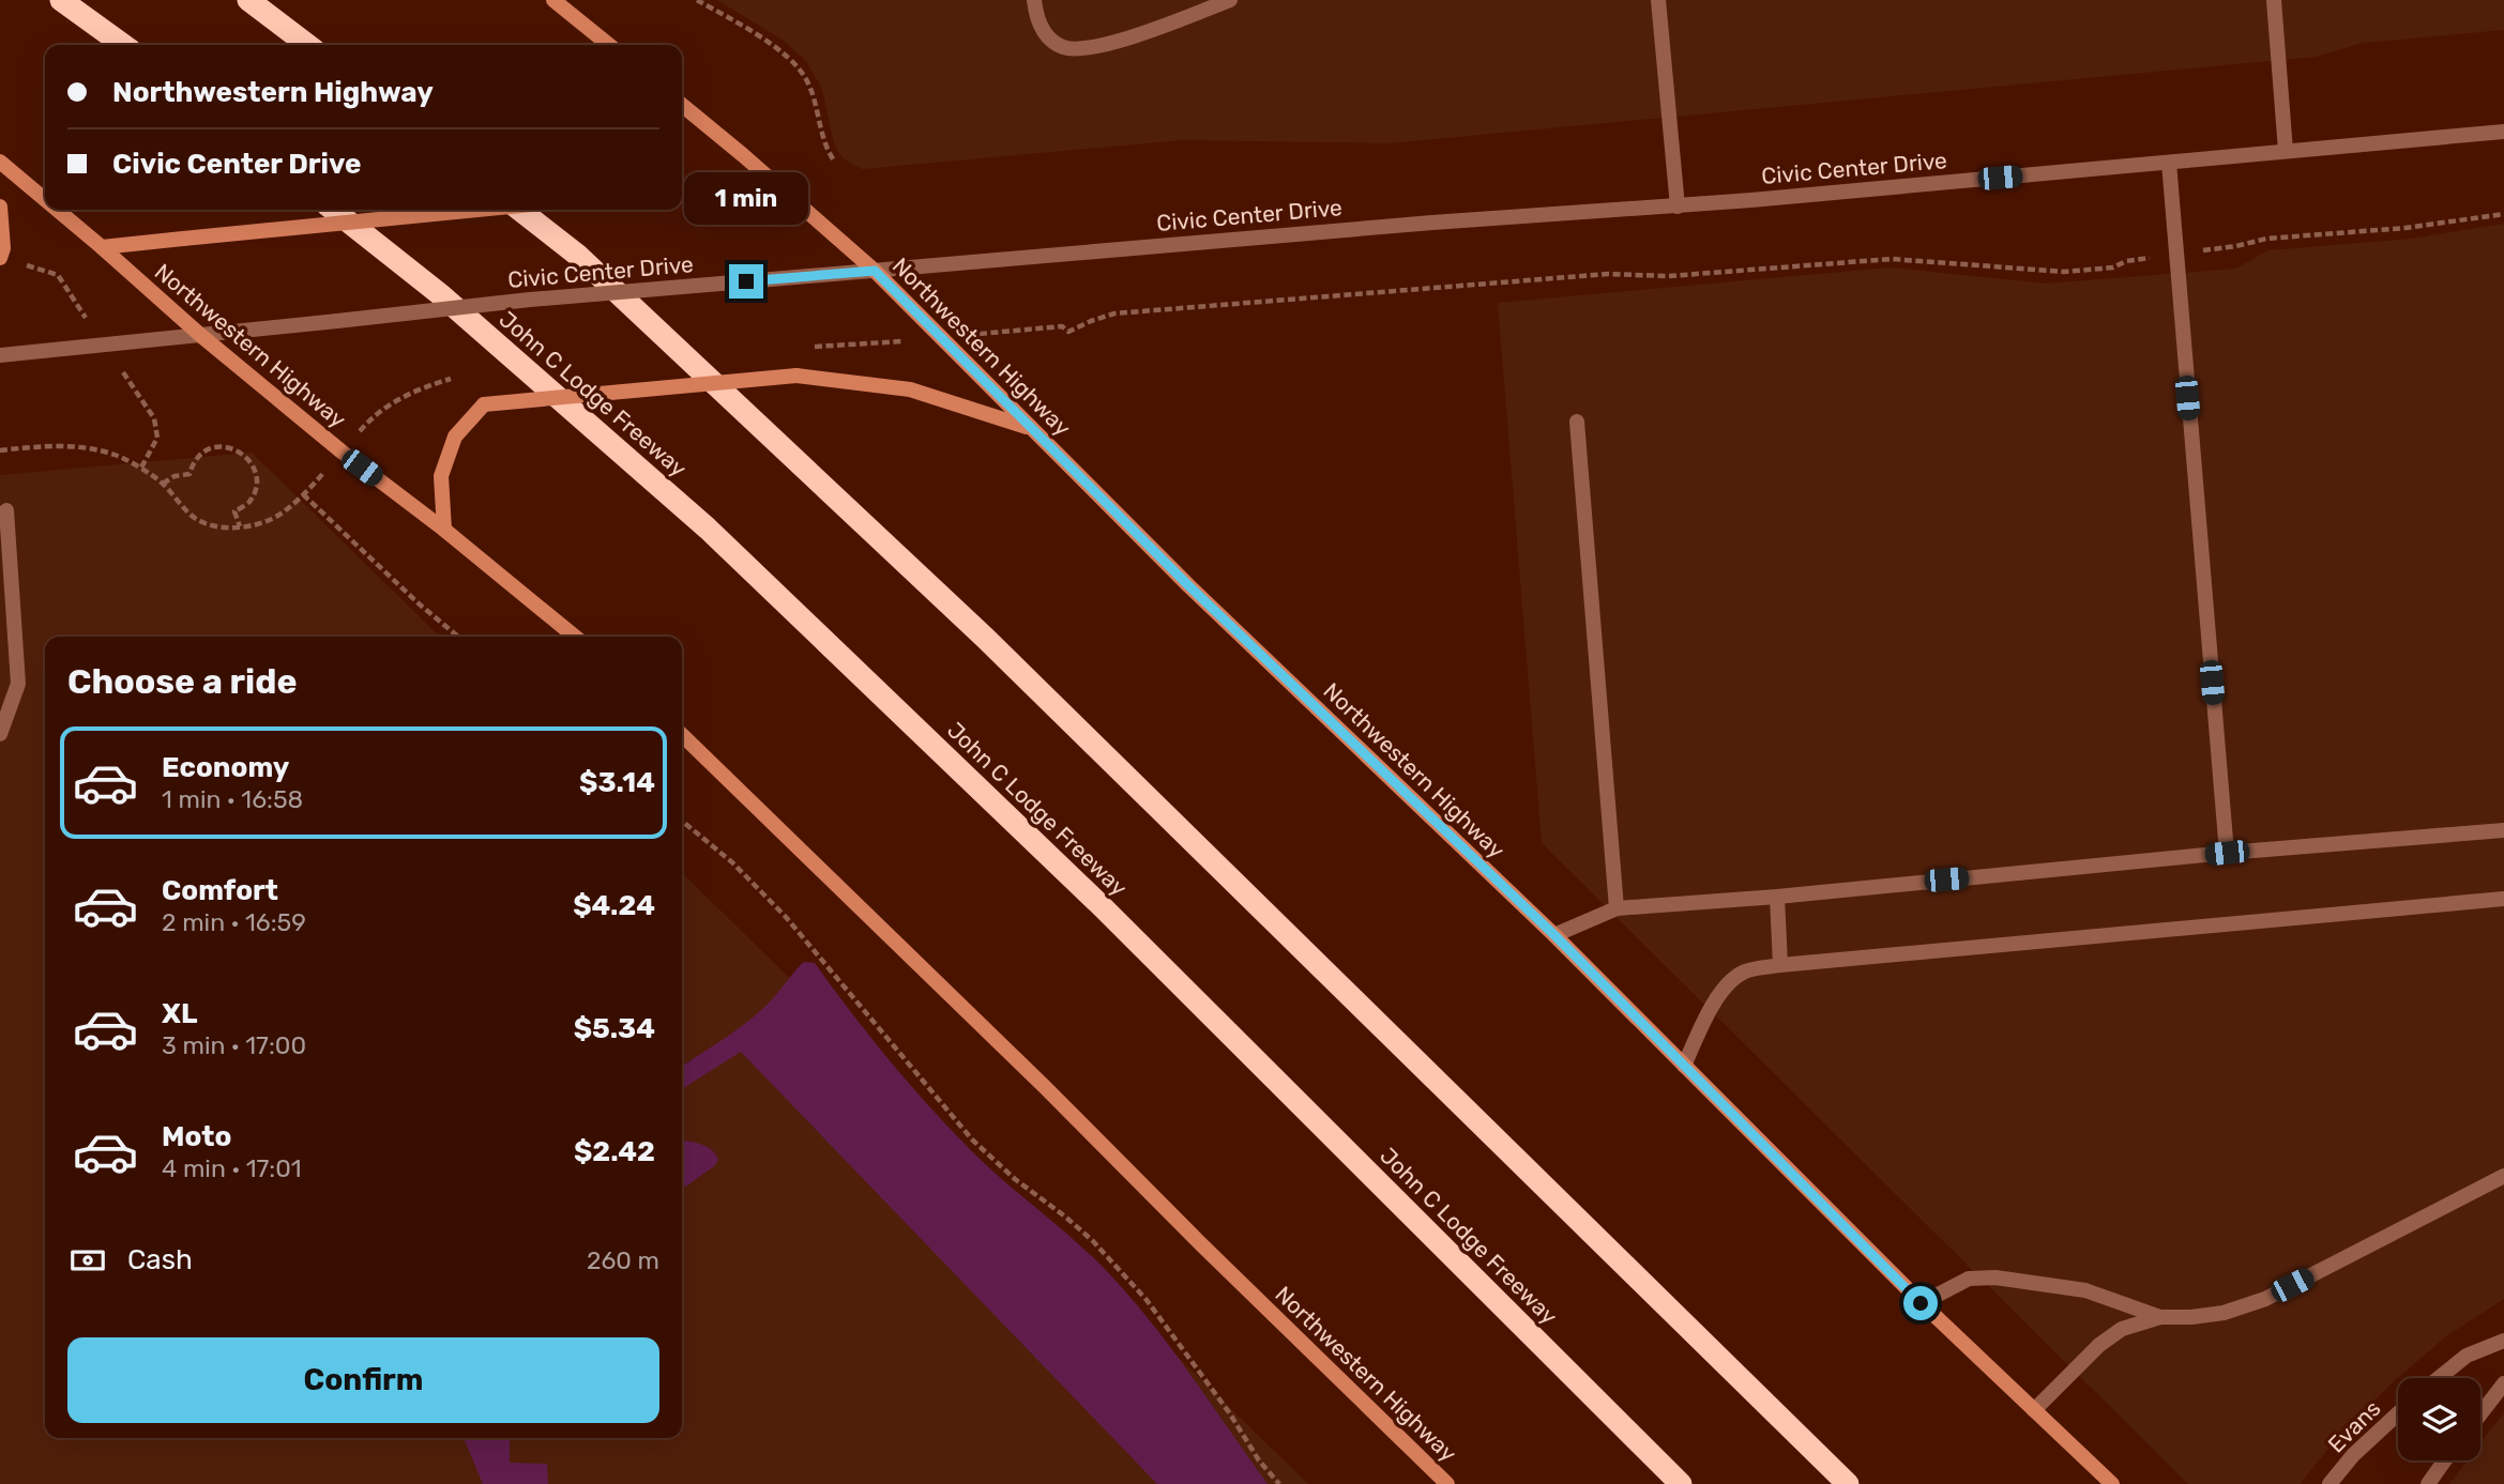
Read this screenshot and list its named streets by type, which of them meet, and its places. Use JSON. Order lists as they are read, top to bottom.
{
  "streets": {
    "highway": ["John C Lodge Freeway"],
    "main road": ["Northwestern Highway"],
    "street": ["Civic Center Drive", "Evans"]
  },
  "crossings": [
    ["Civic Center Drive", "Northwestern Highway"]
  ],
  "page": {
    "banner": ["Northwestern Highway", "Civic Center Drive"],
    "bubble": "1 min",
    "heading": "Choose a ride",
    "list": [
      {
        "name": "Economy",
        "note": "1 min · 16:58",
        "value": "$3.14"
      },
      {
        "name": "Comfort",
        "note": "2 min · 16:59",
        "value": "$4.24"
      },
      {
        "name": "XL",
        "note": "3 min · 17:00",
        "value": "$5.34"
      },
      {
        "name": "Moto",
        "note": "4 min · 17:01",
        "value": "$2.42"
      }
    ],
    "pay": ["Cash", "260 m"],
    "buttons": "Confirm"
  }
}
